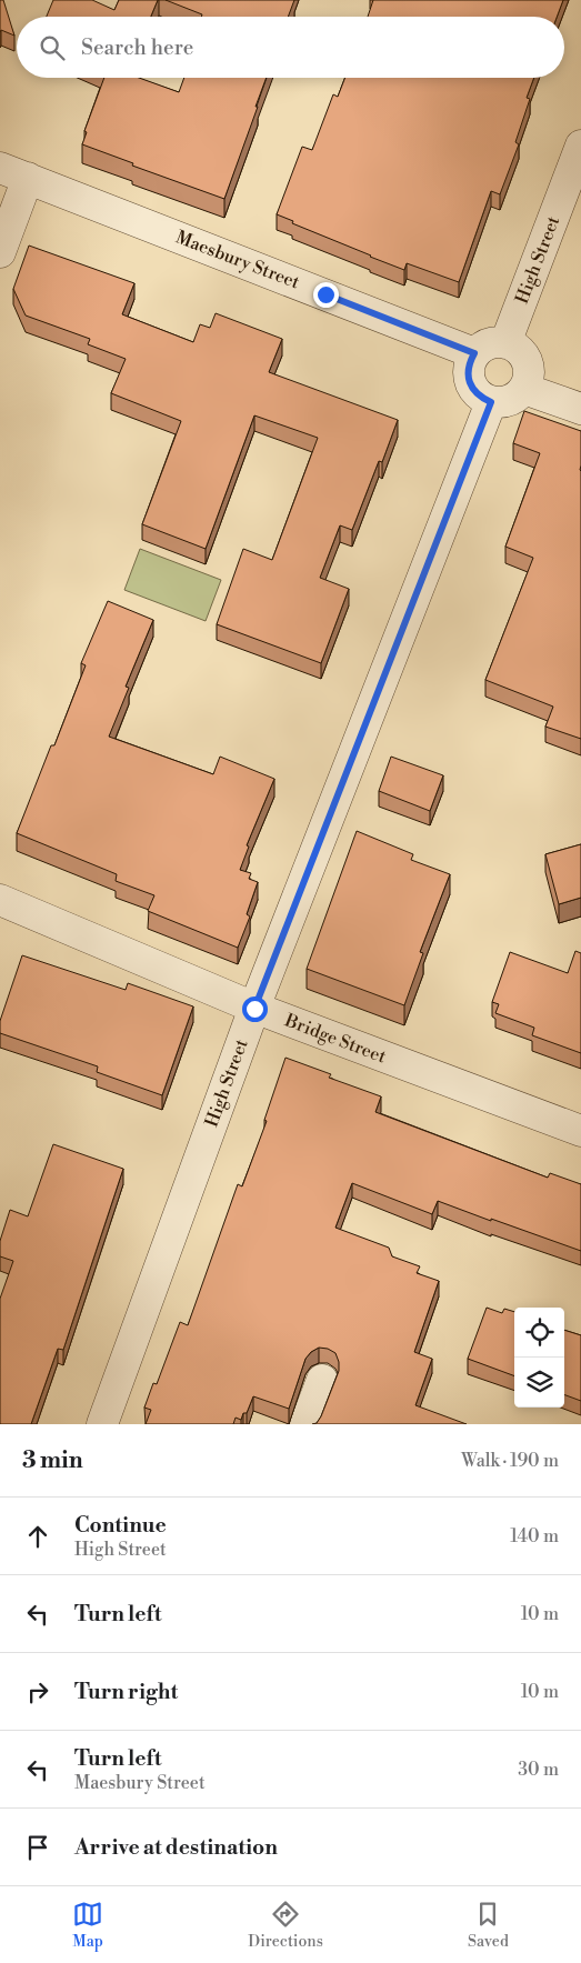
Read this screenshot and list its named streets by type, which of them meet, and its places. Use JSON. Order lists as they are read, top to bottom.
{
  "streets": {
    "street": ["Maesbury Street", "High Street", "Bridge Street"]
  },
  "crossings": [
    ["Maesbury Street", "High Street"],
    ["High Street", "Bridge Street"]
  ],
  "page": {
    "search": "Search here",
    "heading": ["3 min", "Walk · 190 m"],
    "list": [
      ["Continue", "High Street", "140 m"],
      ["Turn left", "10 m"],
      ["Turn right", "10 m"],
      ["Turn left", "Maesbury Street", "30 m"],
      "Arrive at destination"
    ],
    "nav": ["Map", "Directions", "Saved"]
  }
}
